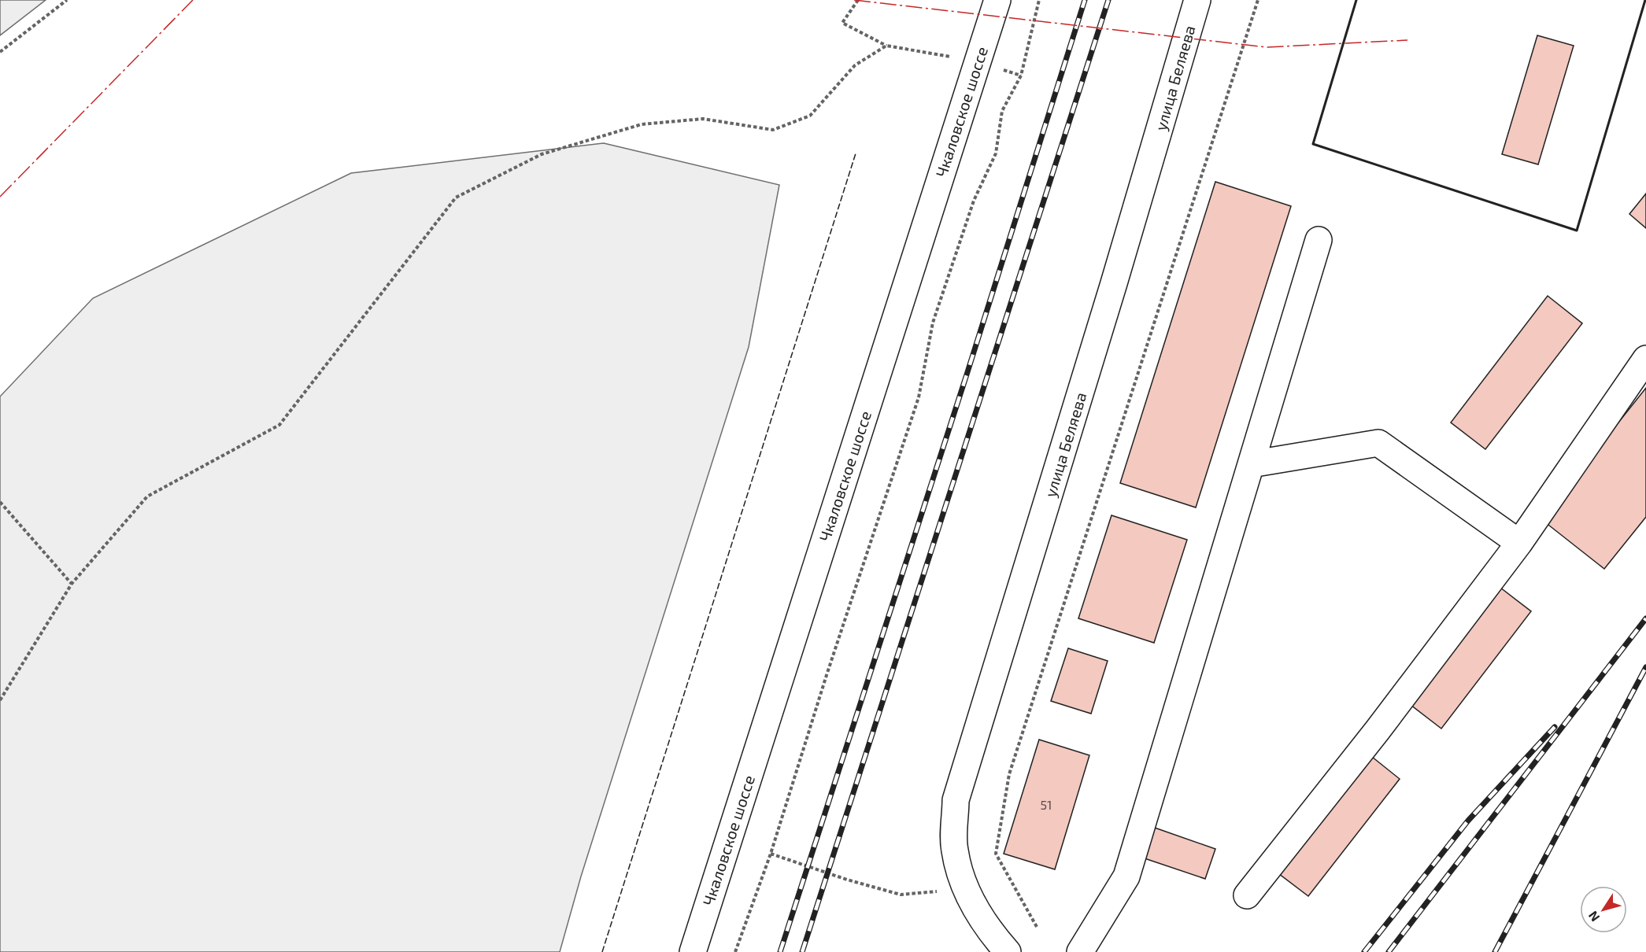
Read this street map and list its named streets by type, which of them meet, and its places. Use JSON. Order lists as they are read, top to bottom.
{
  "streets": {
    "street": ["улица Беляева", "Чкаловское шоссе"]
  },
  "house_numbers": ["51"],
  "north": "bottom left"
}
